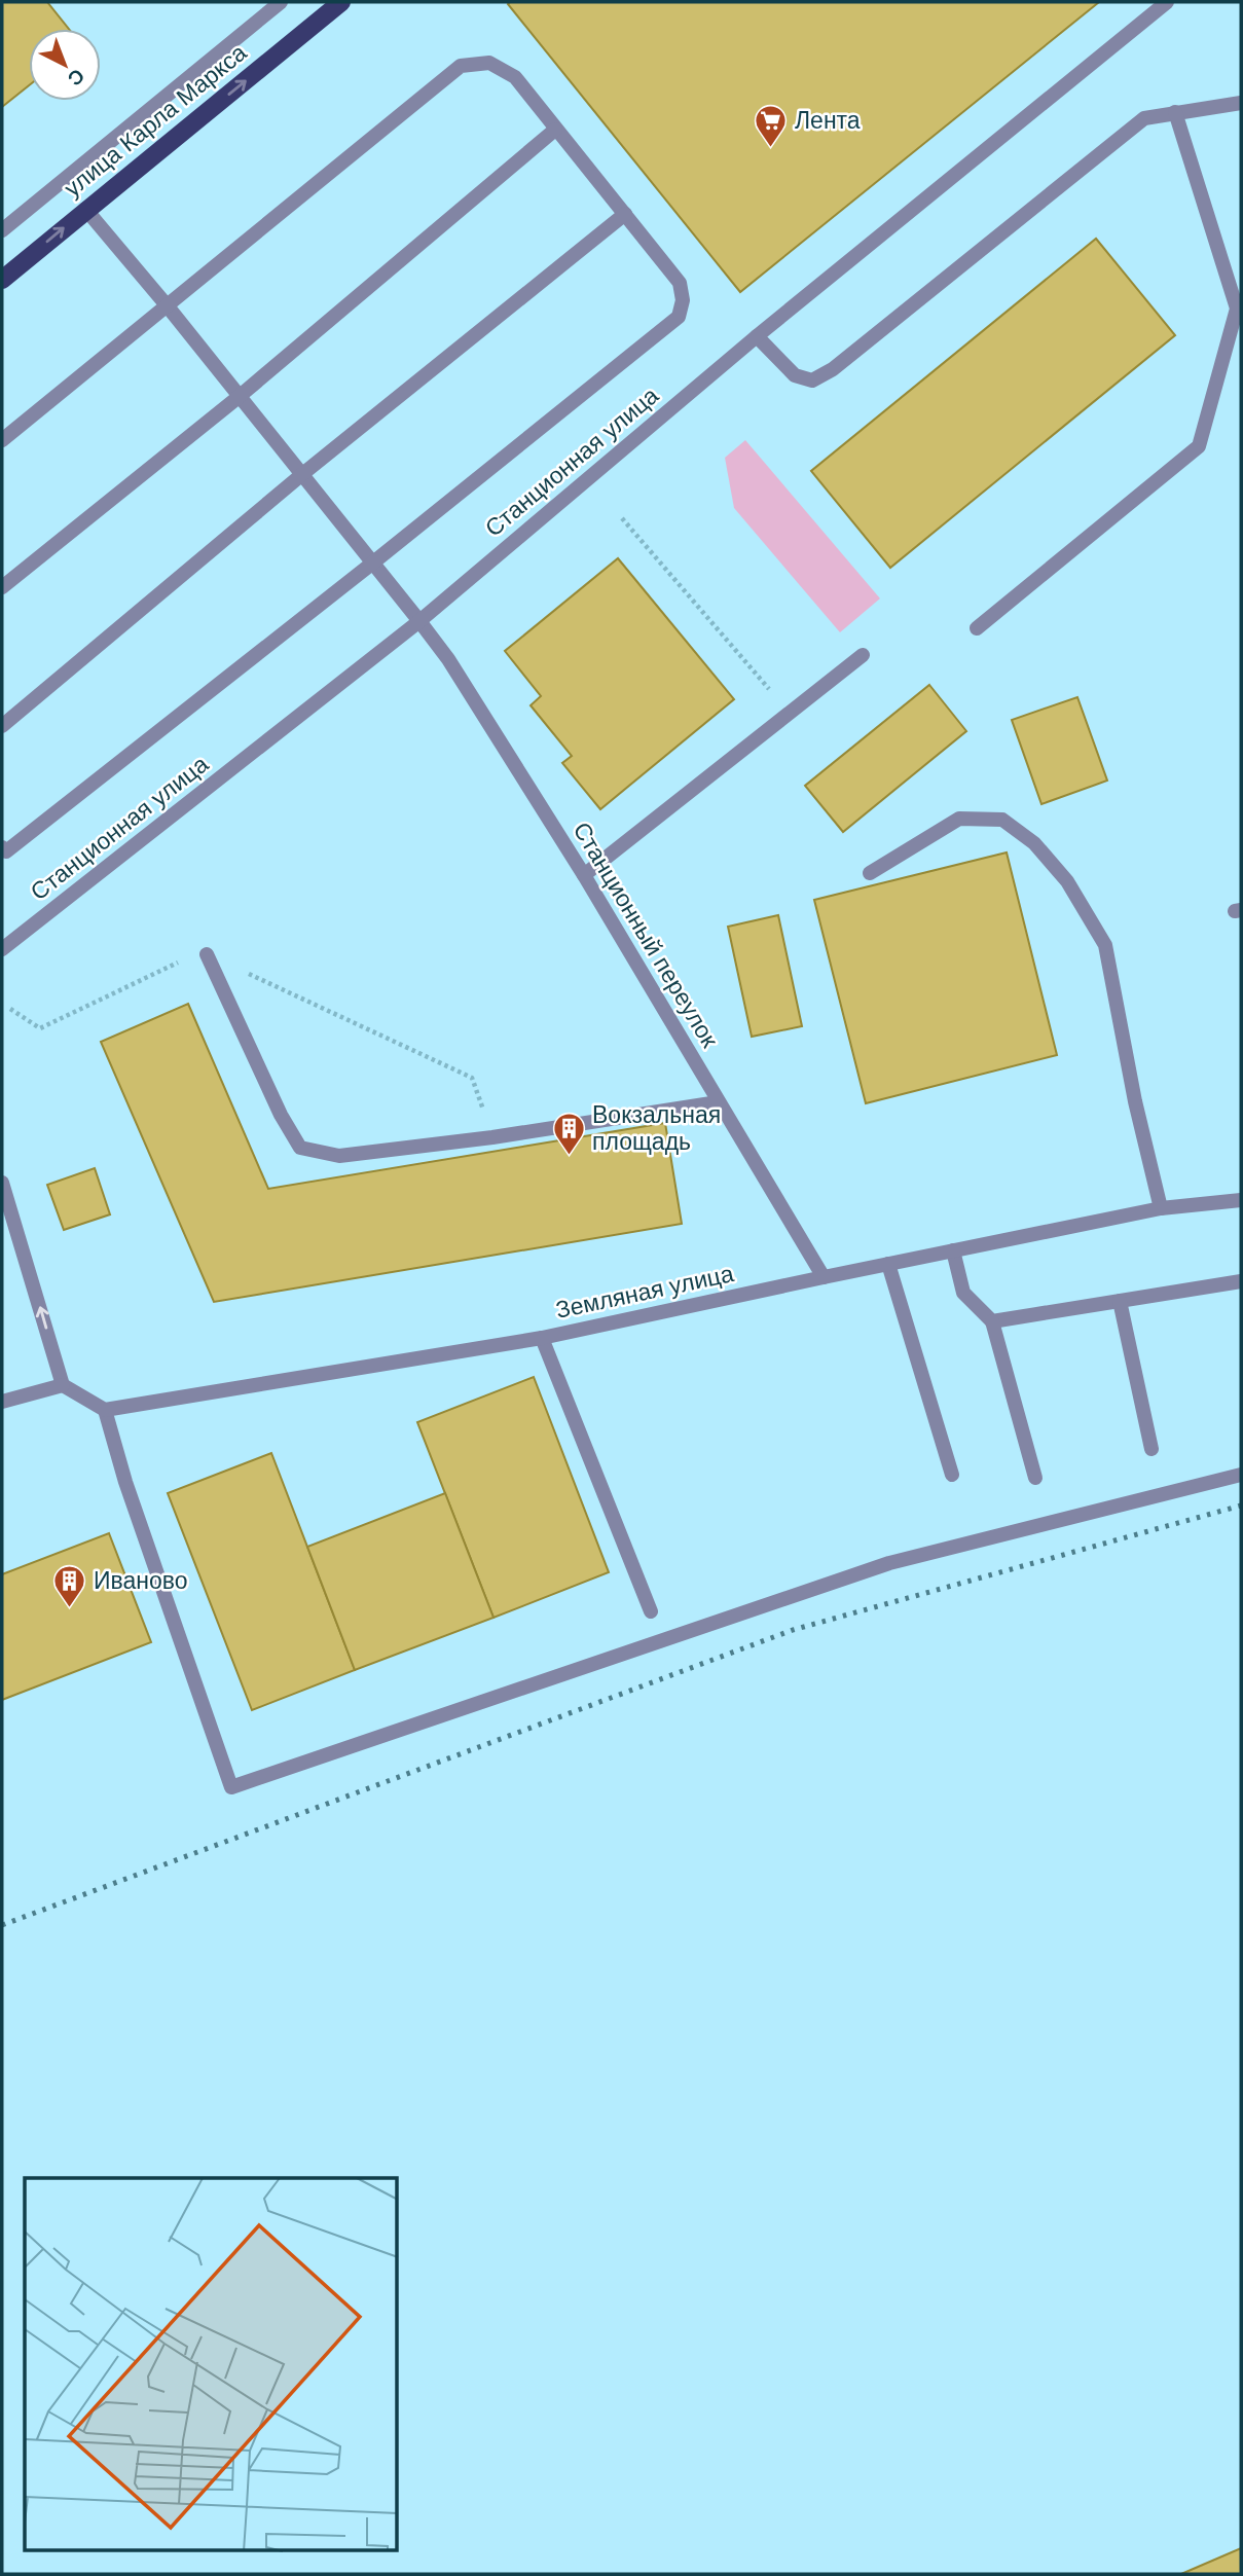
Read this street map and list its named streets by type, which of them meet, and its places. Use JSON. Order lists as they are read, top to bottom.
{
  "streets": {
    "main road": ["улица Карла Маркса"],
    "street": ["Станционная улица", "Станционный переулок", "Земляная улица"]
  },
  "crossings": [
    ["улица Карла Маркса", "Станционный переулок"],
    ["Станционная улица", "Станционный переулок"],
    ["Станционный переулок", "Земляная улица"]
  ],
  "places": {
    "supermarket": ["Лента"],
    "building": ["Вокзальная площадь", "Иваново"]
  },
  "north": "bottom right"
}
